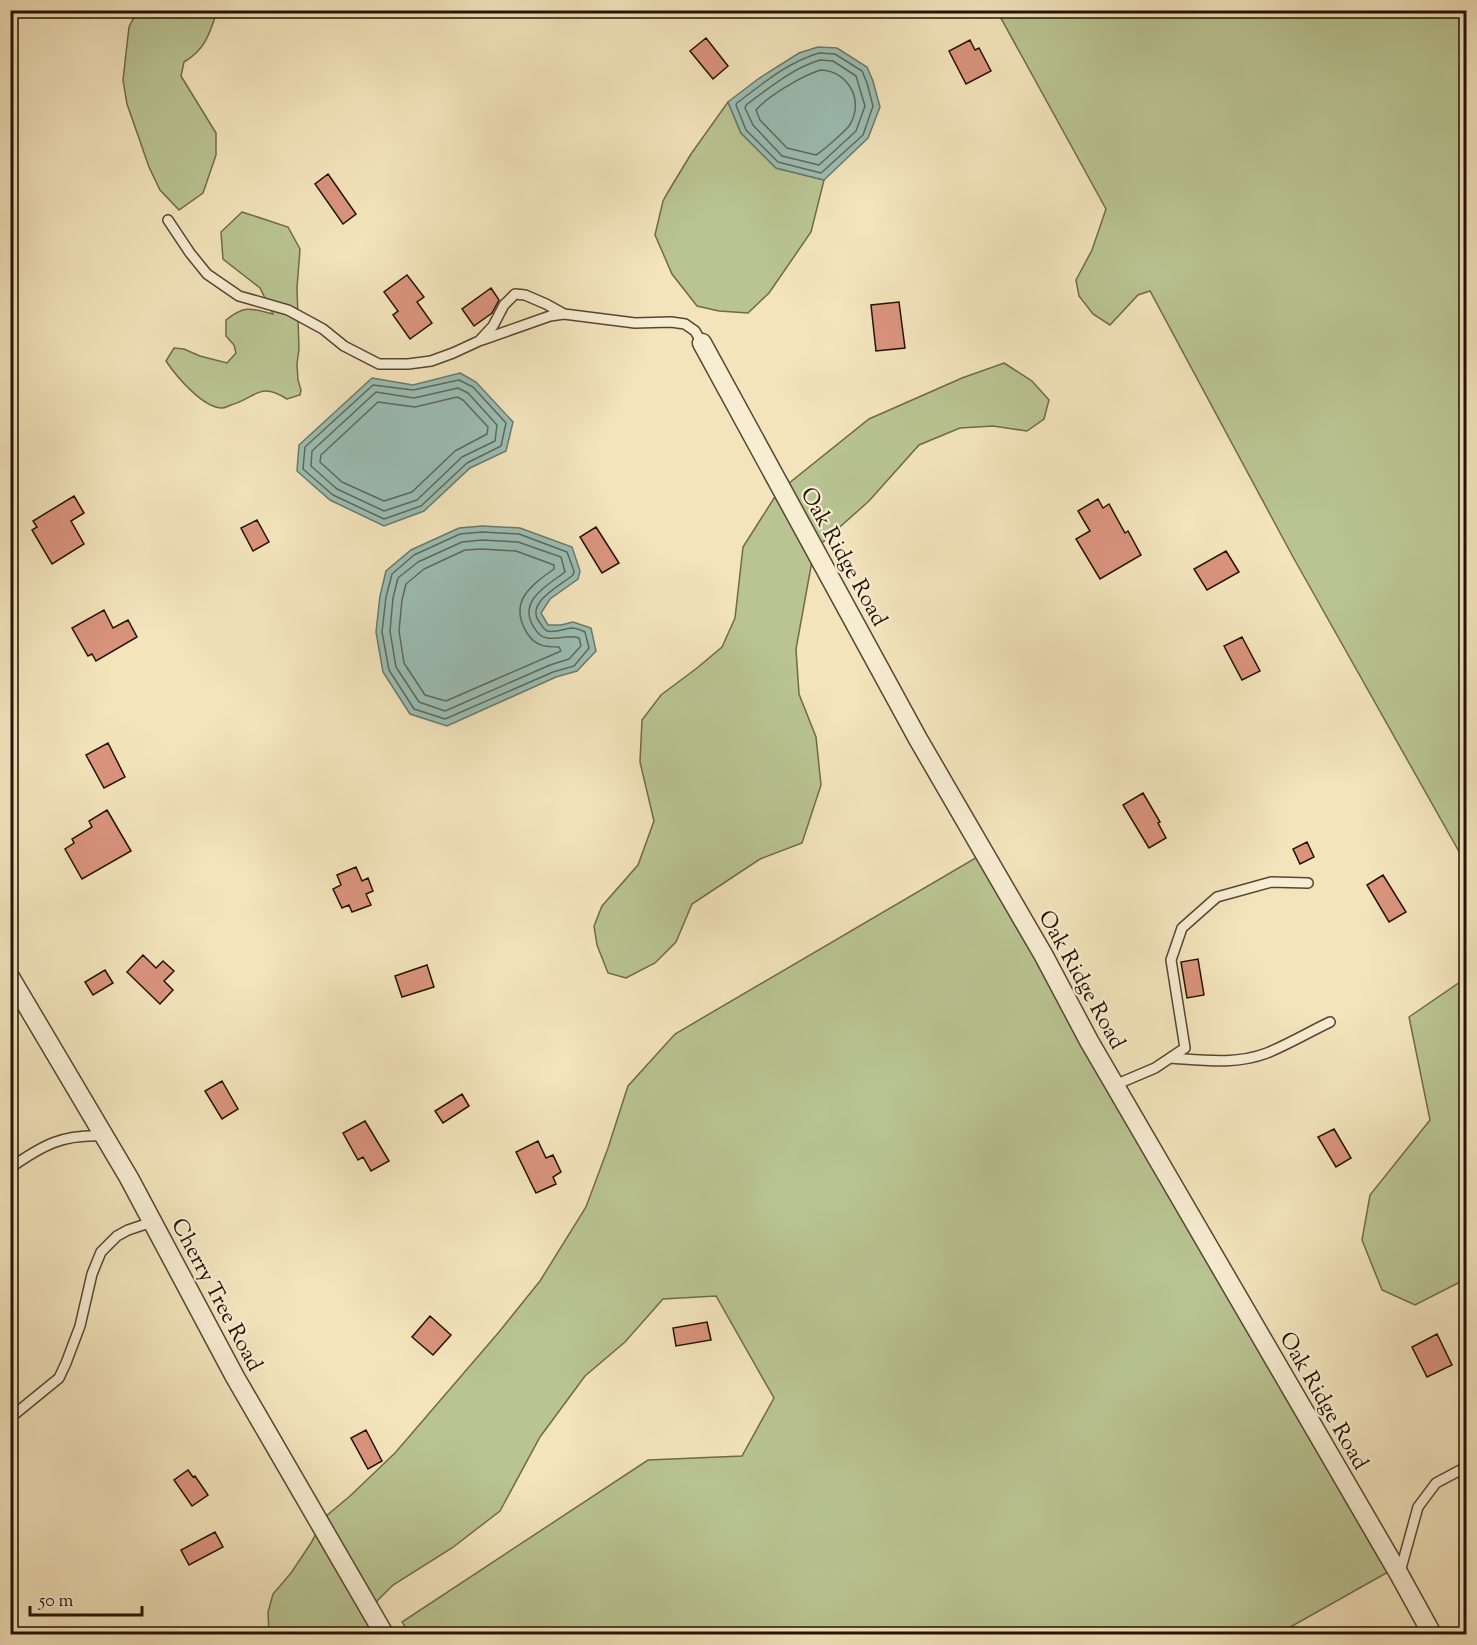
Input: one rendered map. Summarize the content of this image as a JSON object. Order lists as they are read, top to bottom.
{
  "streets": {
    "street": ["Oak Ridge Road", "Cherry Tree Road"]
  },
  "scale_bar": "50 m"
}
